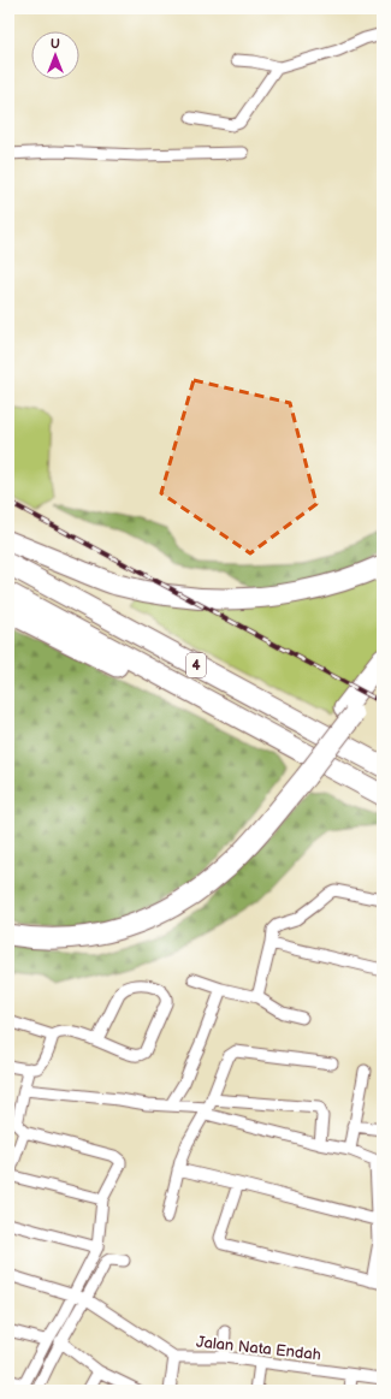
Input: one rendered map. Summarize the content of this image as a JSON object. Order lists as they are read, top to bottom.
{
  "streets": {
    "highway": ["4"],
    "street": ["Jalan Nata Endah"]
  },
  "north": "top"
}
